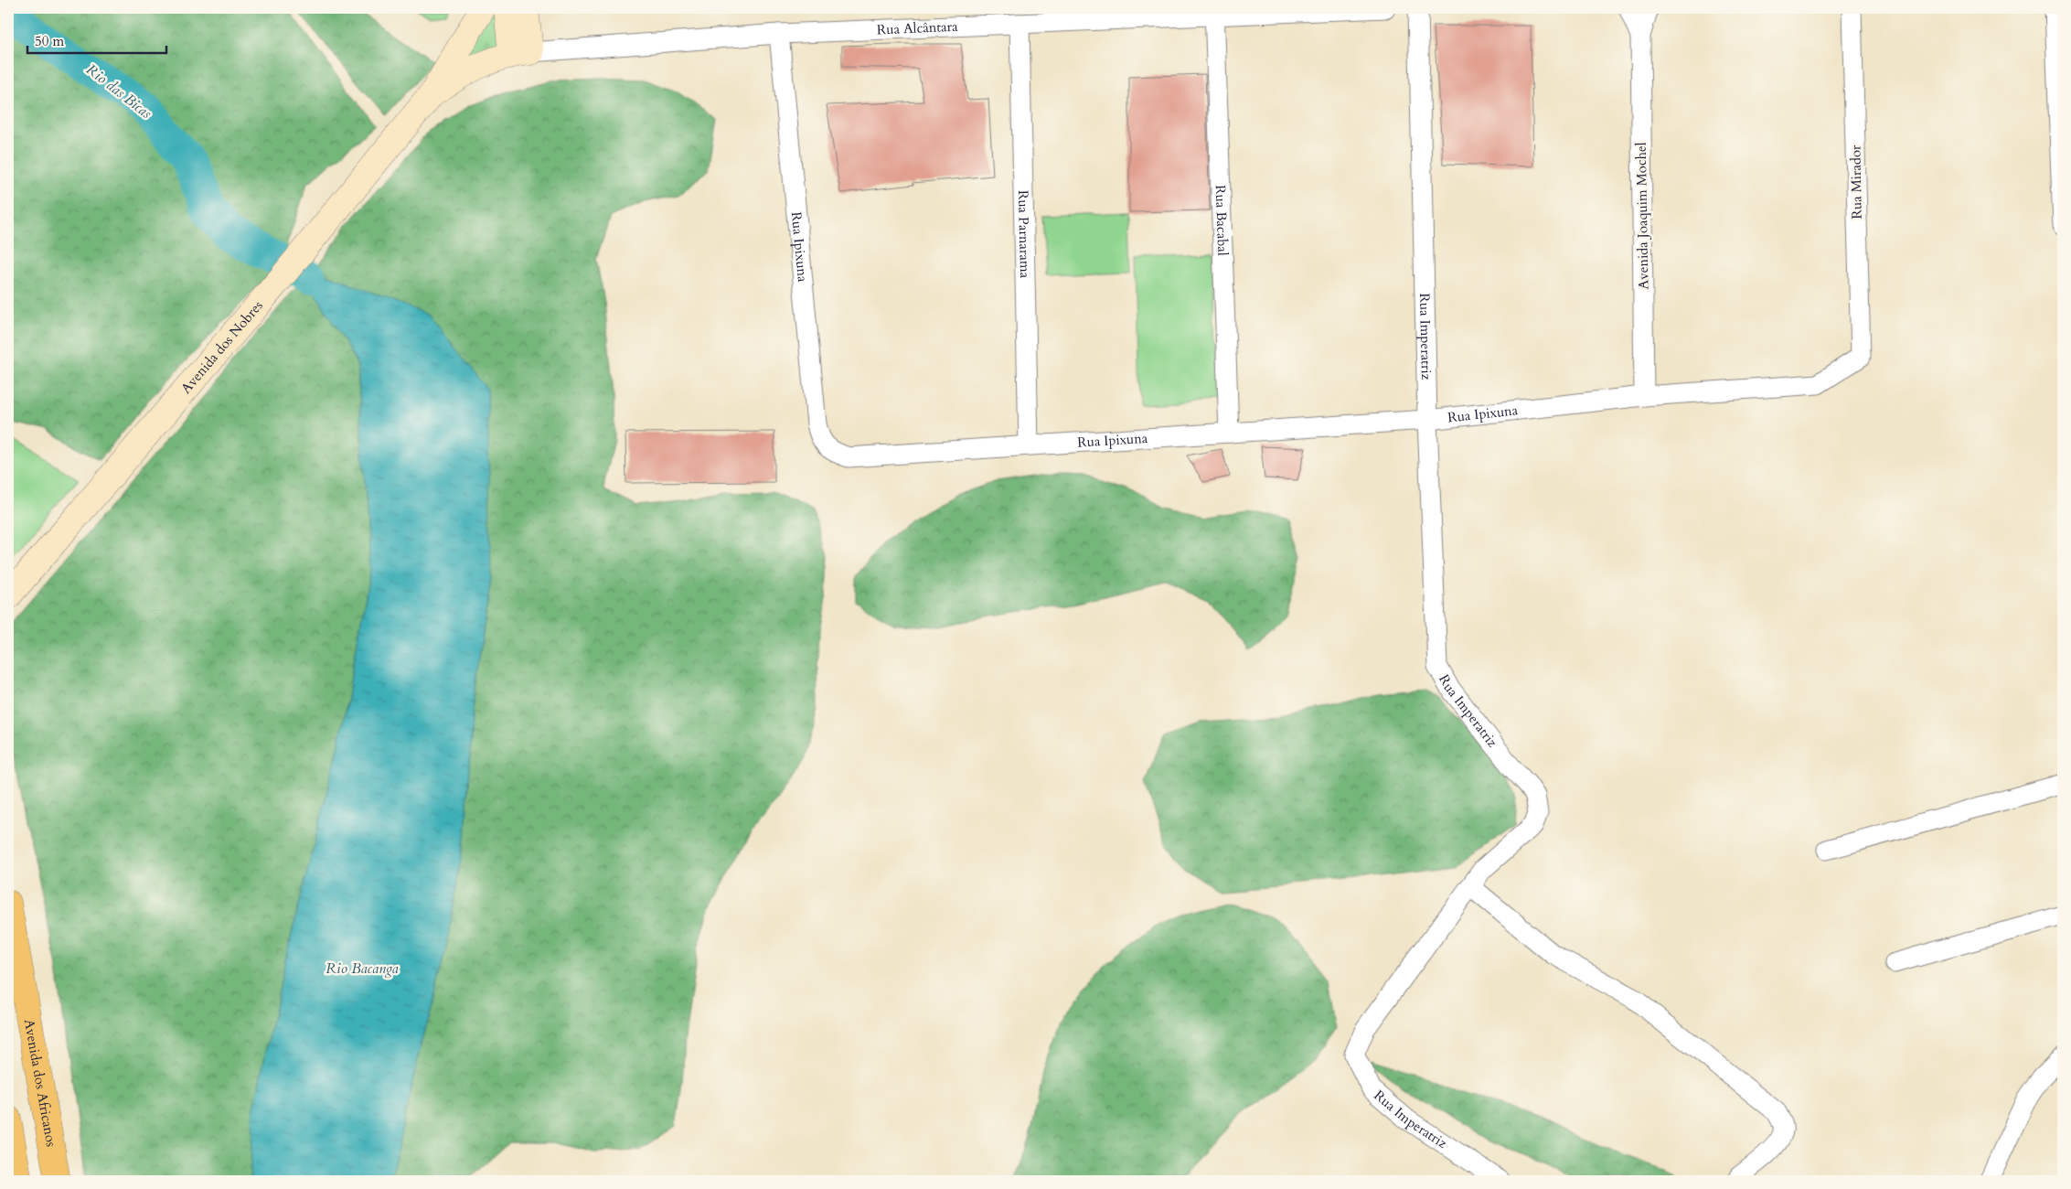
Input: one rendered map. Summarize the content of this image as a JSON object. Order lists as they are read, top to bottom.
{
  "streets": {
    "main road": ["Avenida dos Nobres", "Avenida dos Africanos"],
    "street": [
      "Rua Alcântara",
      "Rua Mirador",
      "Avenida Joaquim Mochel",
      "Rua Bacabal",
      "Rua Parnarama",
      "Rua Ipixuna",
      "Rua Imperatriz"
    ]
  },
  "crossings": [
    ["Rua Alcântara", "Rua Bacabal"],
    ["Rua Alcântara", "Rua Parnarama"],
    ["Rua Alcântara", "Rua Ipixuna"],
    ["Rua Alcântara", "Avenida dos Nobres"],
    ["Rua Mirador", "Rua Ipixuna"],
    ["Avenida Joaquim Mochel", "Rua Ipixuna"],
    ["Rua Bacabal", "Rua Ipixuna"],
    ["Rua Parnarama", "Rua Ipixuna"],
    ["Rua Ipixuna", "Rua Imperatriz"]
  ],
  "water": ["Rio das Bicas", "Rio Bacanga"],
  "scale_bar": "50 m"
}
